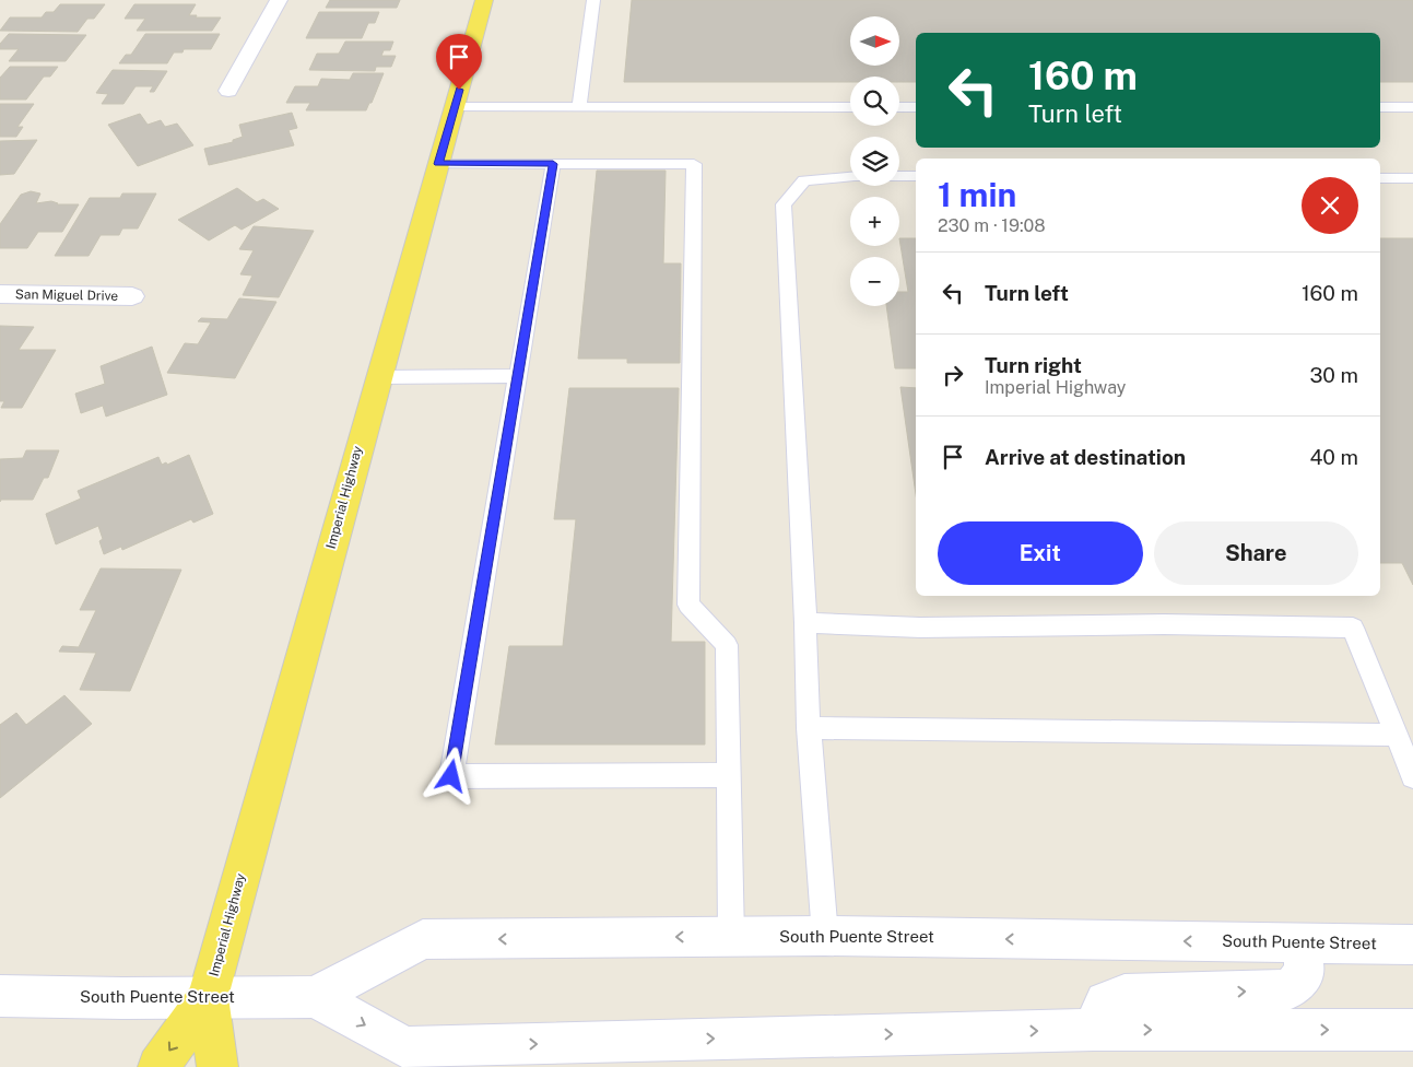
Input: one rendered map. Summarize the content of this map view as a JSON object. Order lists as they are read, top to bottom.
{
  "streets": {
    "main road": ["Imperial Highway"],
    "street": ["San Miguel Drive", "South Puente Street"]
  },
  "crossings": [
    ["Imperial Highway", "South Puente Street"]
  ],
  "north": "right",
  "page": {
    "map_buttons": ["+", "−"],
    "turn": ["160 m", "Turn left"],
    "heading": ["1 min", "230 m · 19:08"],
    "list": [
      {
        "name": "Turn left",
        "value": "160 m"
      },
      {
        "name": "Turn right",
        "note": "Imperial Highway",
        "value": "30 m"
      },
      {
        "name": "Arrive at destination",
        "value": "40 m"
      }
    ],
    "buttons": ["Exit", "Share"]
  }
}
